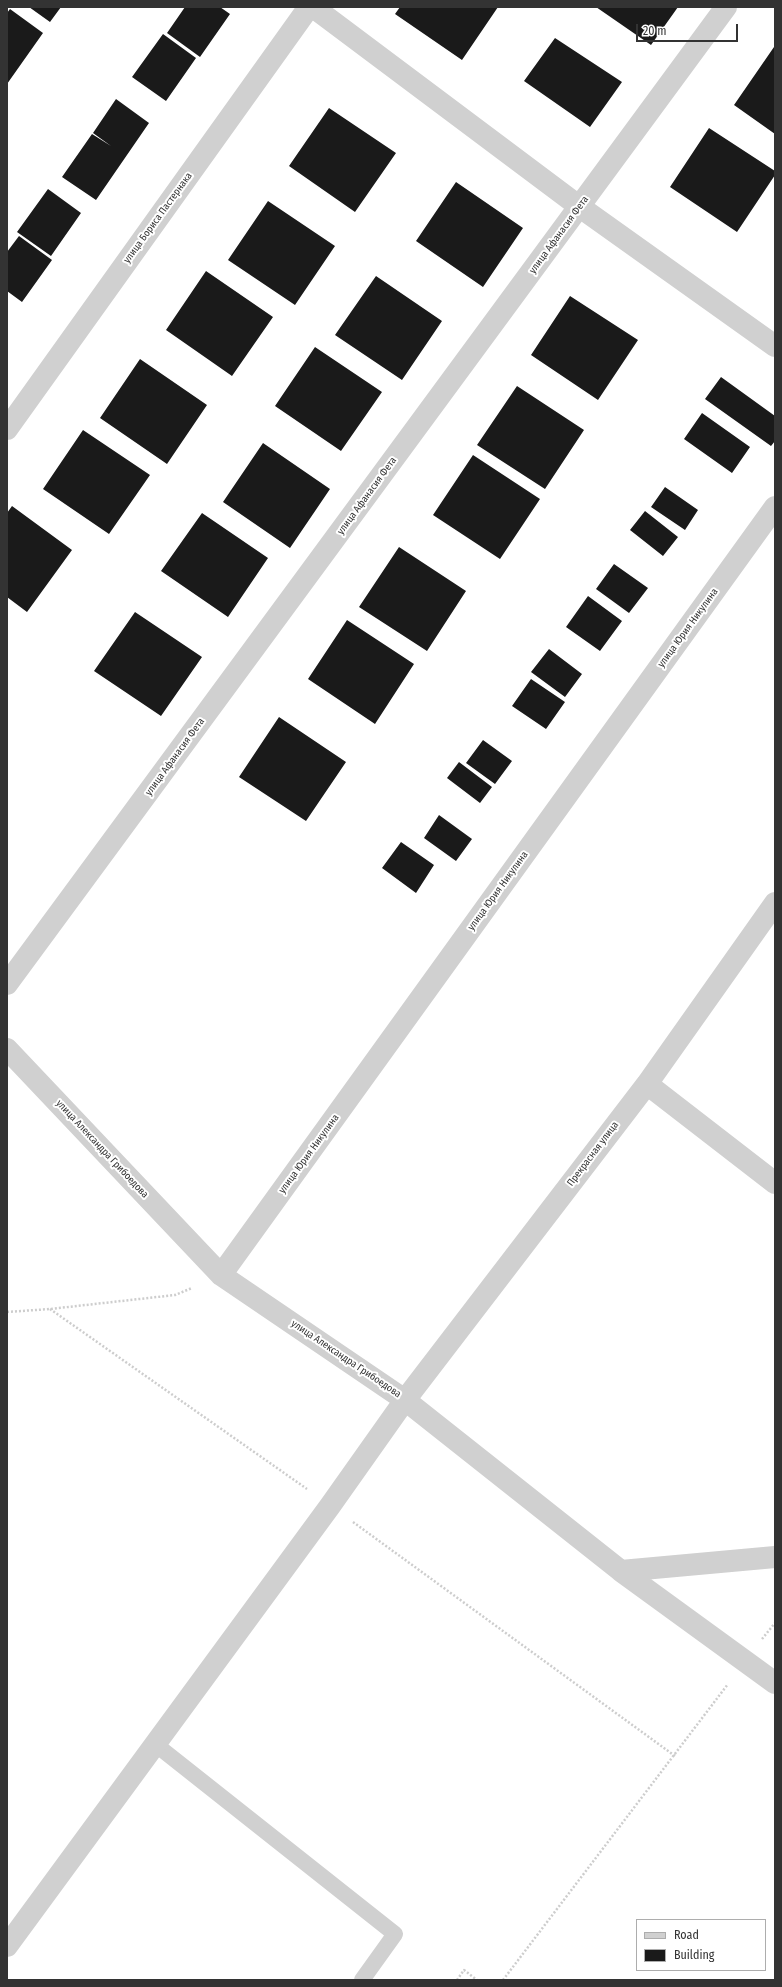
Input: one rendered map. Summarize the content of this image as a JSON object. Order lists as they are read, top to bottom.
{
  "streets": {
    "street": [
      "улица Бориса Пастернака",
      "улица Афанасия Фета",
      "улица Юрия Никулина",
      "улица Александра Грибоедова",
      "Прекрасная улица"
    ]
  },
  "crossings": [
    ["улица Юрия Никулина", "улица Александра Грибоедова"],
    ["улица Александра Грибоедова", "Прекрасная улица"]
  ],
  "legend": ["Road", "Building"],
  "scale_bar": "20 m"
}
